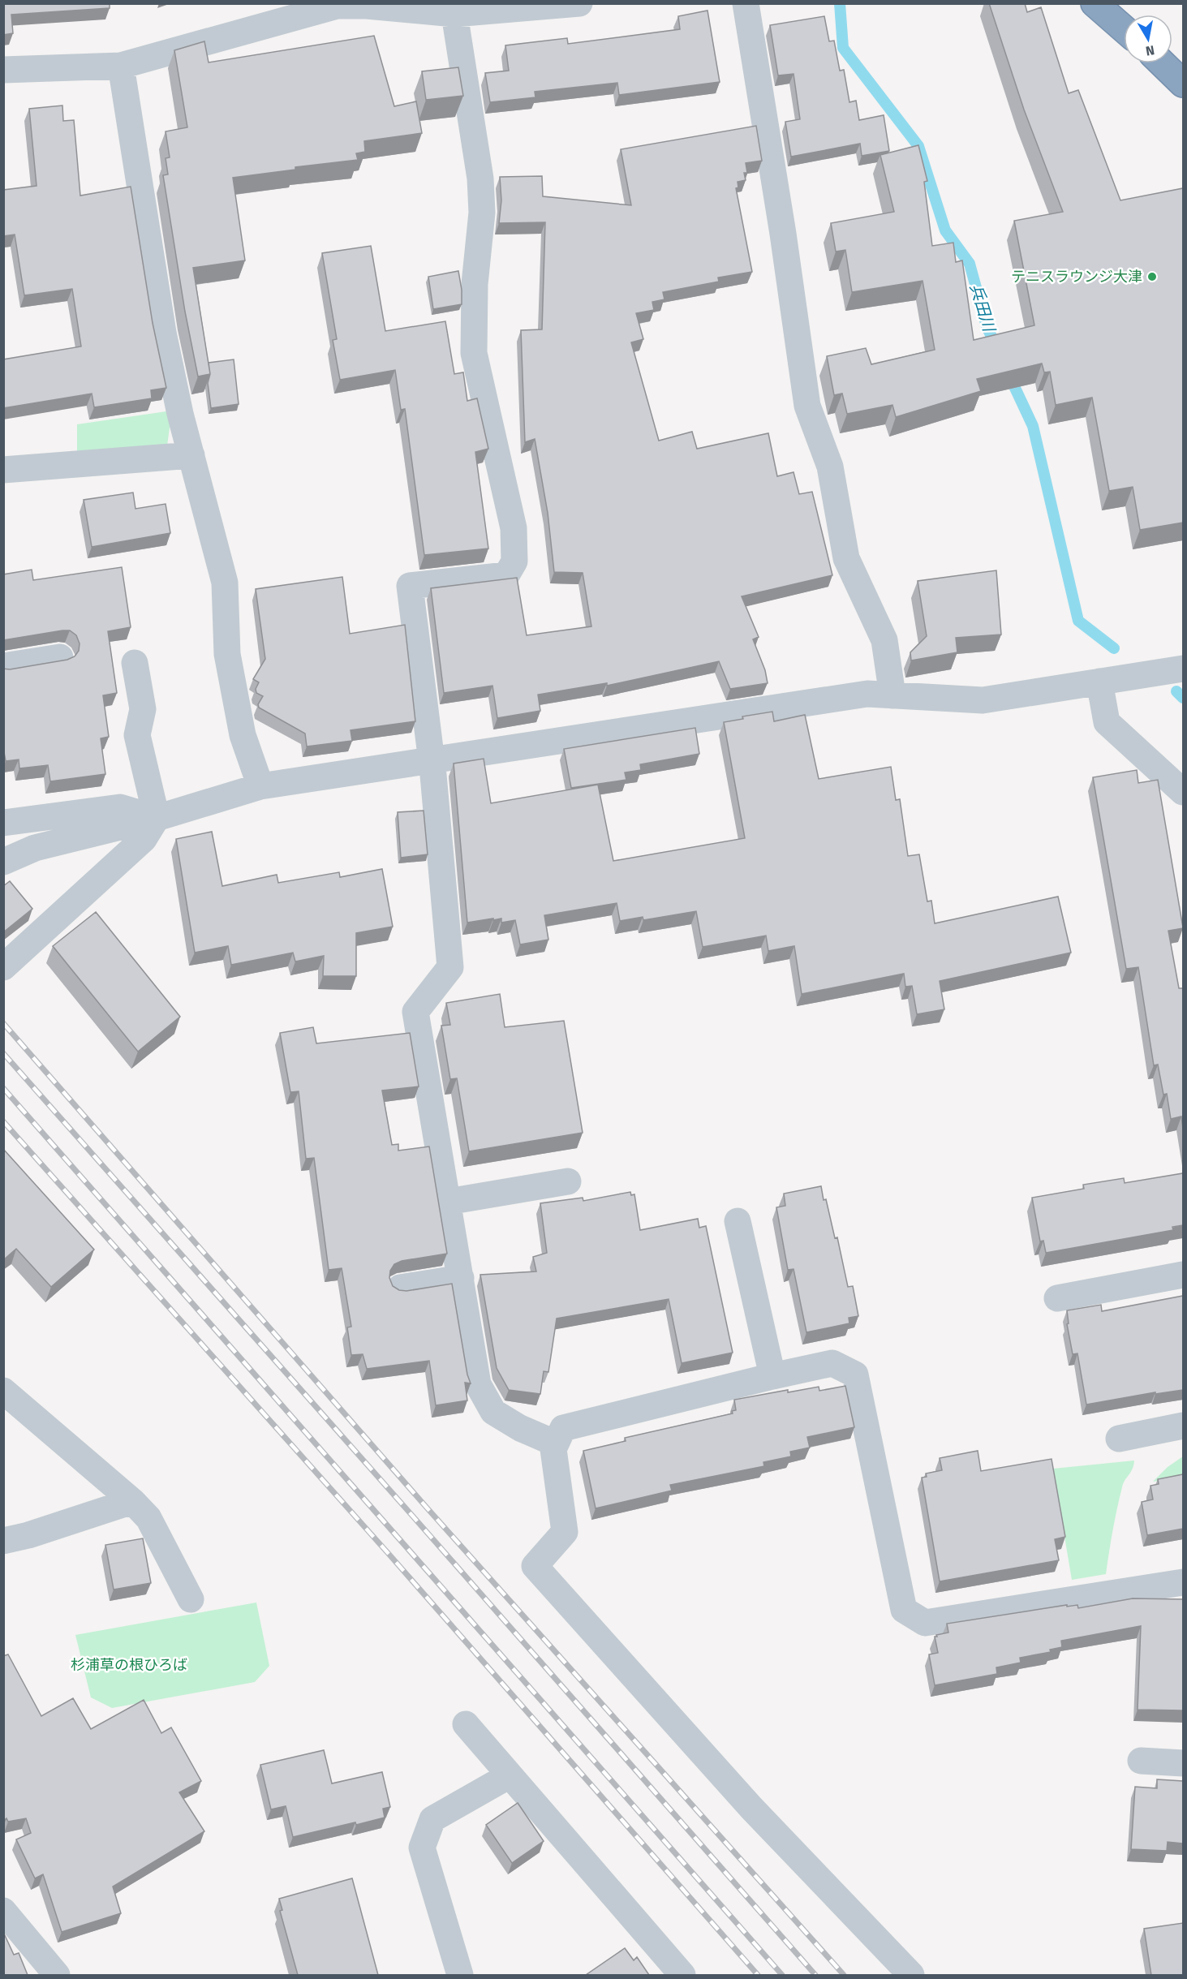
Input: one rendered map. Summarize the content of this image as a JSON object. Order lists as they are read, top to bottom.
{
  "water": ["兵田川"],
  "parks": ["杉浦草の根ひろば"],
  "places": ["テニスラウンジ大津"],
  "north": "bottom"
}
